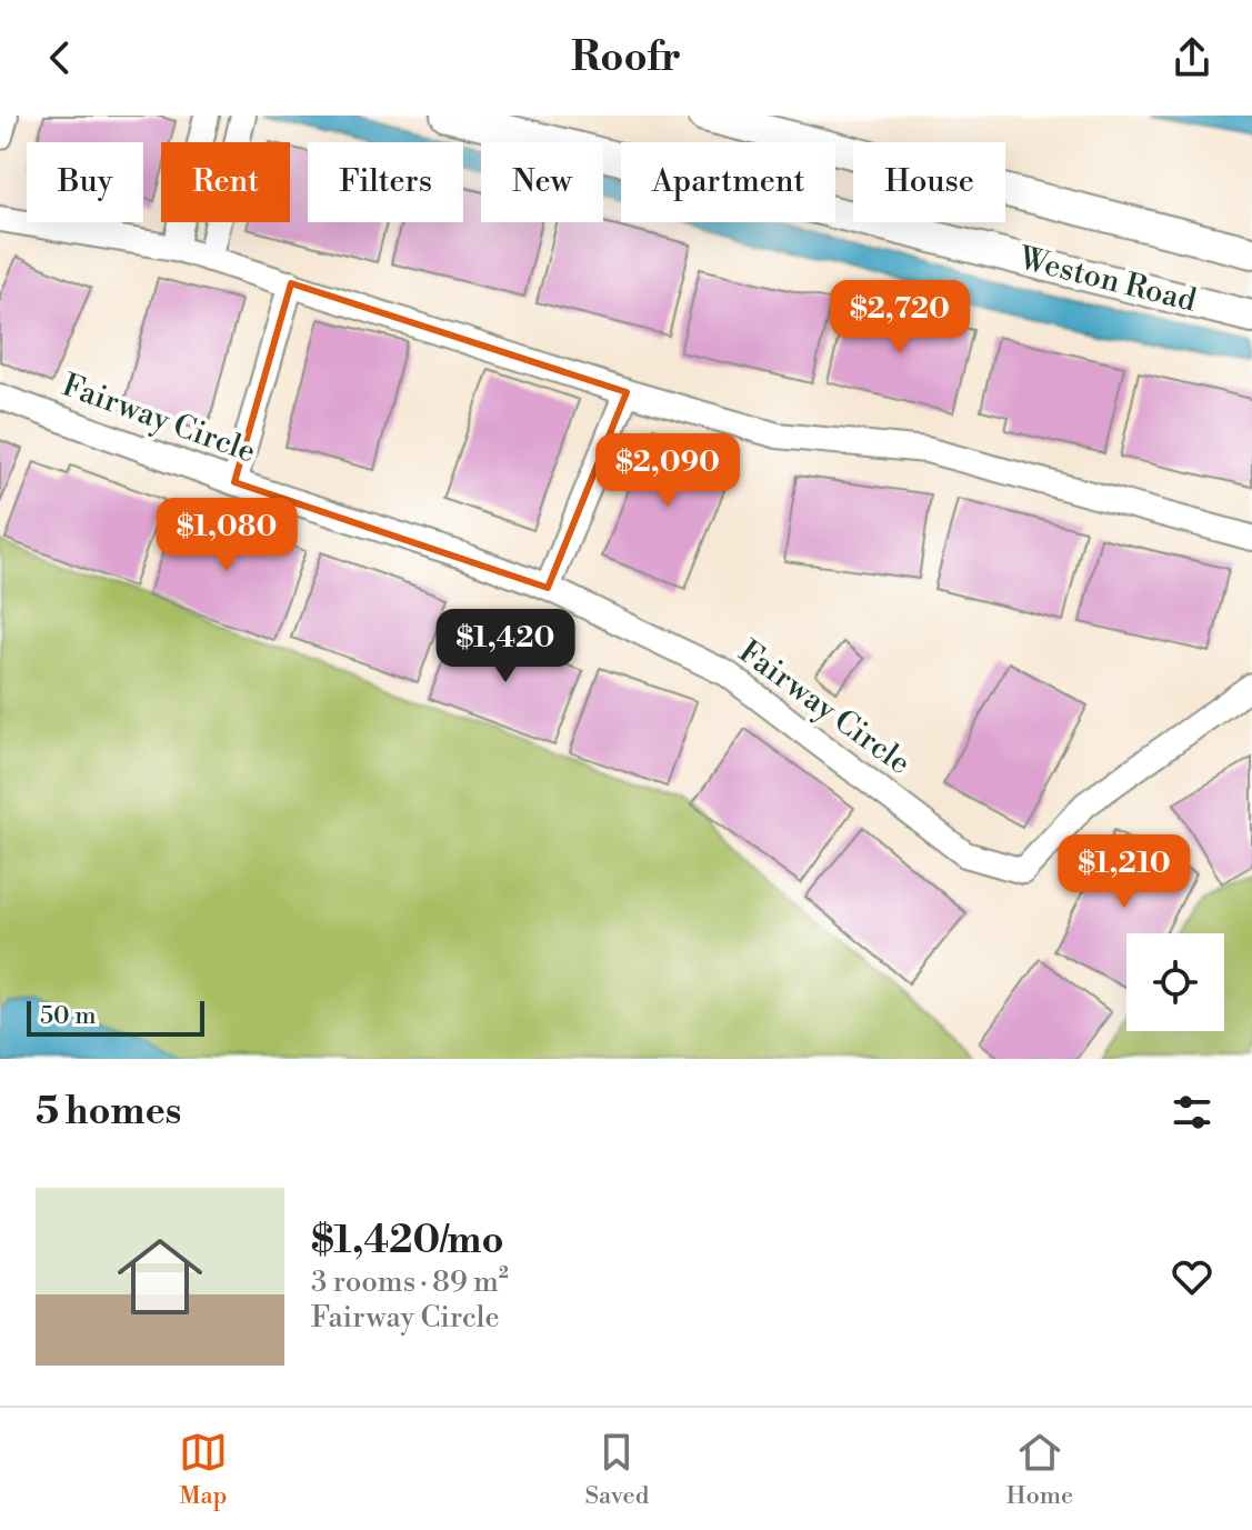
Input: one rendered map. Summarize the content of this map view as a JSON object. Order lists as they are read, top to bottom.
{
  "streets": {
    "main road": ["Weston Road"],
    "street": ["Fairway Circle"]
  },
  "scale_bar": "50 m",
  "page": {
    "header": "Roofr",
    "chip": [
      "Buy",
      "Rent",
      "Filters",
      "New",
      "Apartment",
      "House"
    ],
    "price": [
      "$2,720",
      "$2,090",
      "$1,080",
      "$1,420",
      "$1,210"
    ],
    "scale": "50 m",
    "heading": "5 homes",
    "list": [
      {
        "name": "$1,420/mo",
        "note": "3 rooms · 89 m² · Fairway Circle"
      }
    ],
    "tabs": ["Map", "Saved", "Home"]
  }
}
